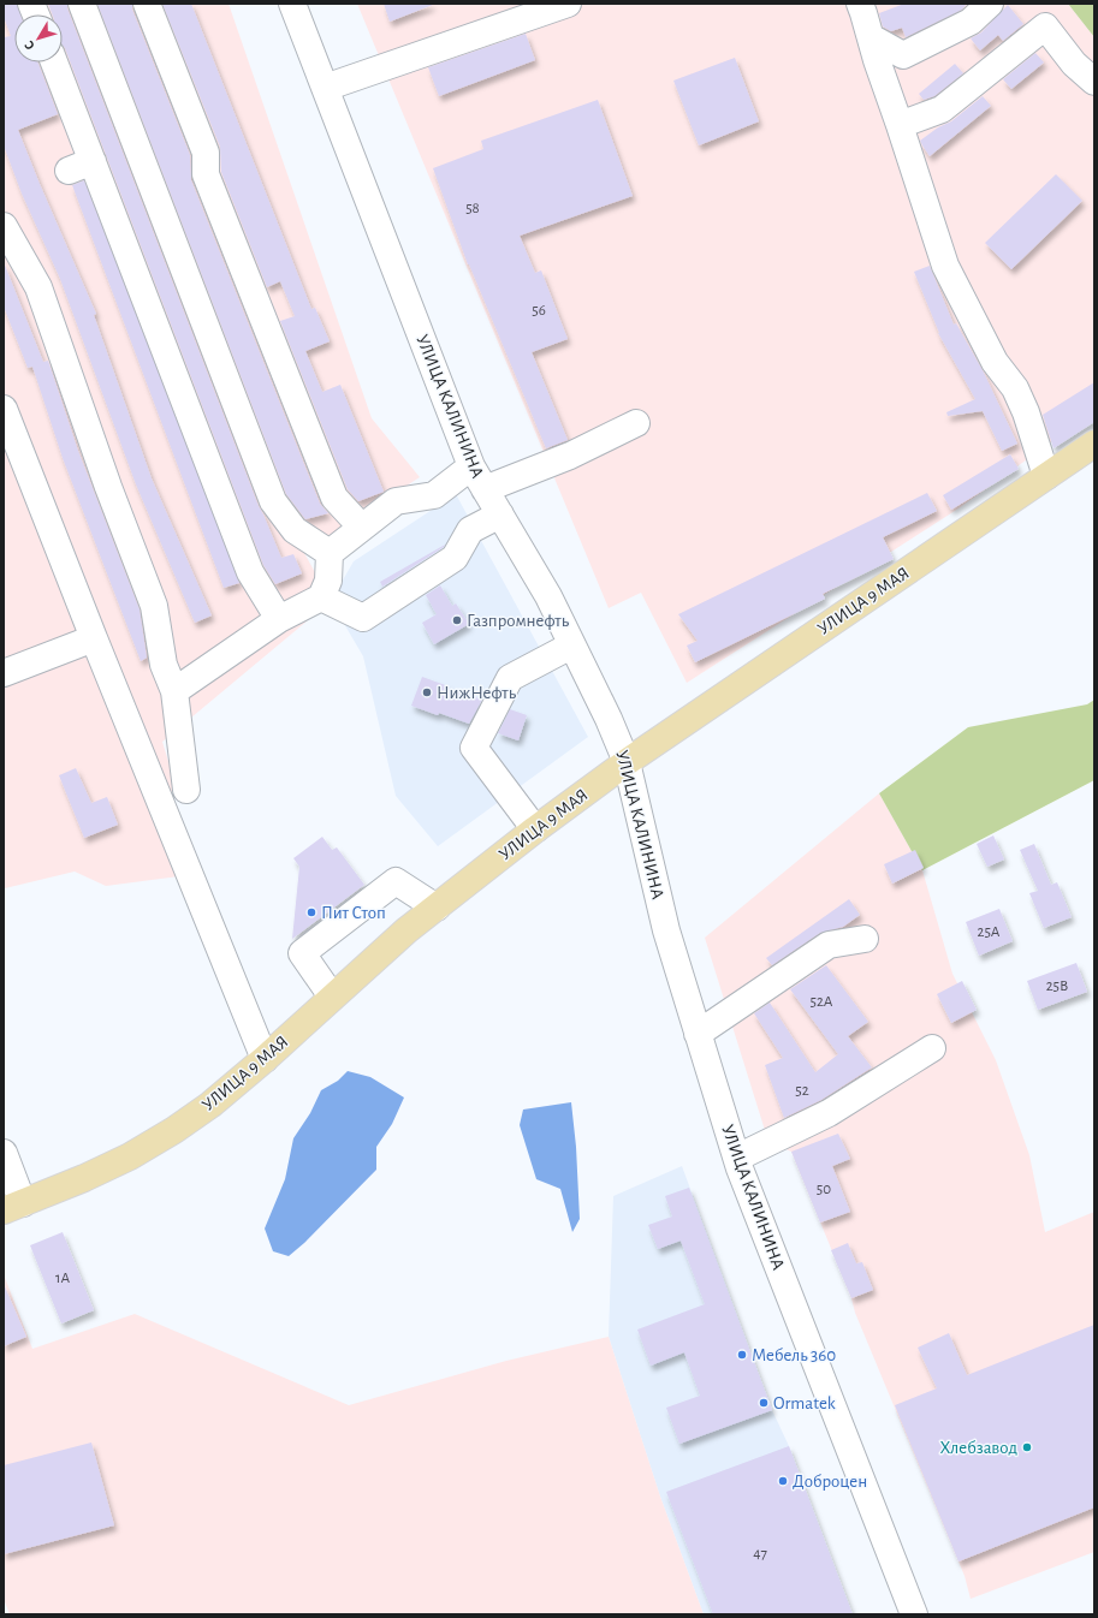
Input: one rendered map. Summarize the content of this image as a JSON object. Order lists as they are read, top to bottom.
{
  "streets": {
    "main road": ["УЛИЦА 9 МАЯ"],
    "street": ["УЛИЦА КАЛИНИНА"]
  },
  "crossings": [
    ["УЛИЦА КАЛИНИНА", "УЛИЦА 9 МАЯ"]
  ],
  "places": [
    "Газпромнефть",
    "НижНефть",
    "Пит Стоп",
    "Мебель 360",
    "Ormatek",
    "Хлебзавод",
    "Доброцен"
  ],
  "house_numbers": [
    "58",
    "56",
    "25А",
    "25В",
    "52А",
    "52",
    "50",
    "1А",
    "47"
  ],
  "north": "bottom left"
}
